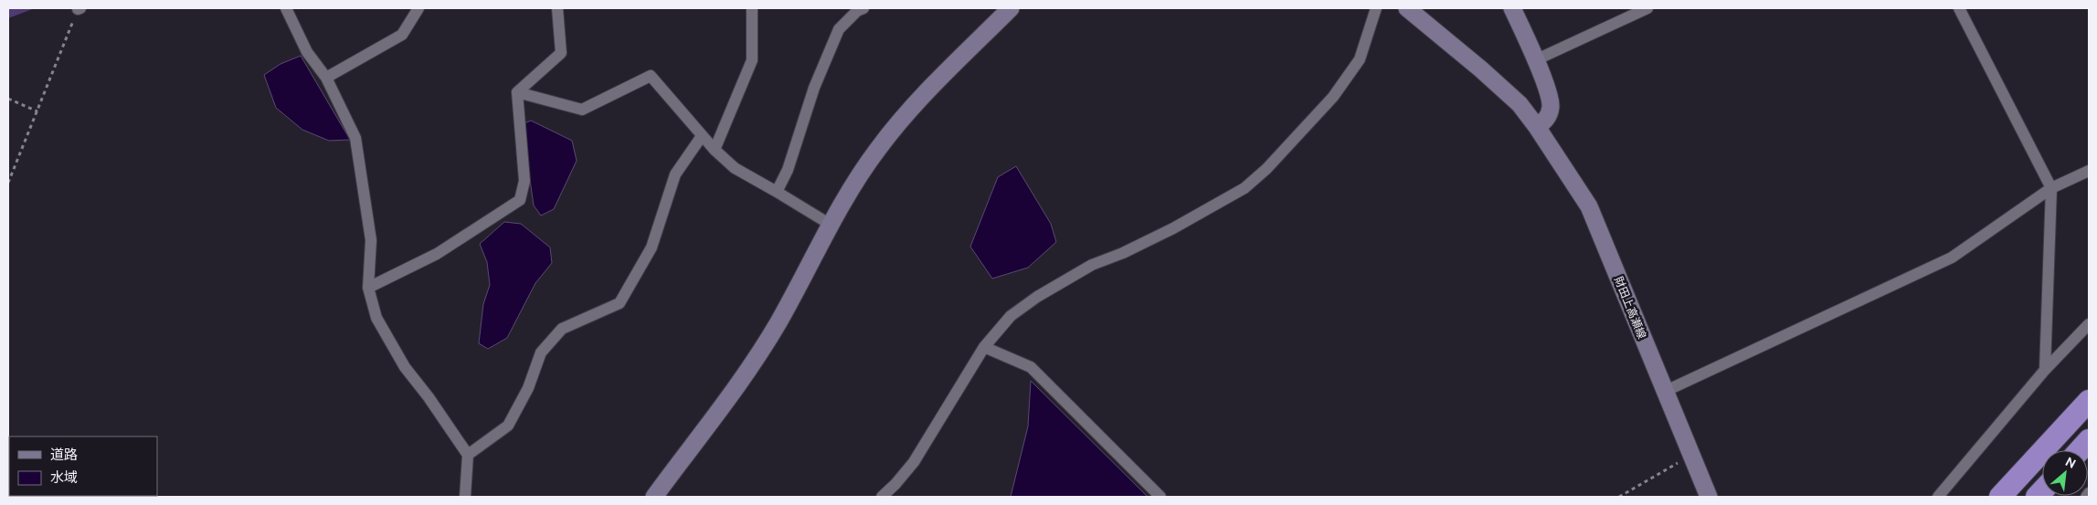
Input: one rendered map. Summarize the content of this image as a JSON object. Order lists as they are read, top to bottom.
{
  "streets": {
    "main road": ["財田上高瀬線"]
  },
  "legend": ["道路", "水域"],
  "north": "top right"
}
